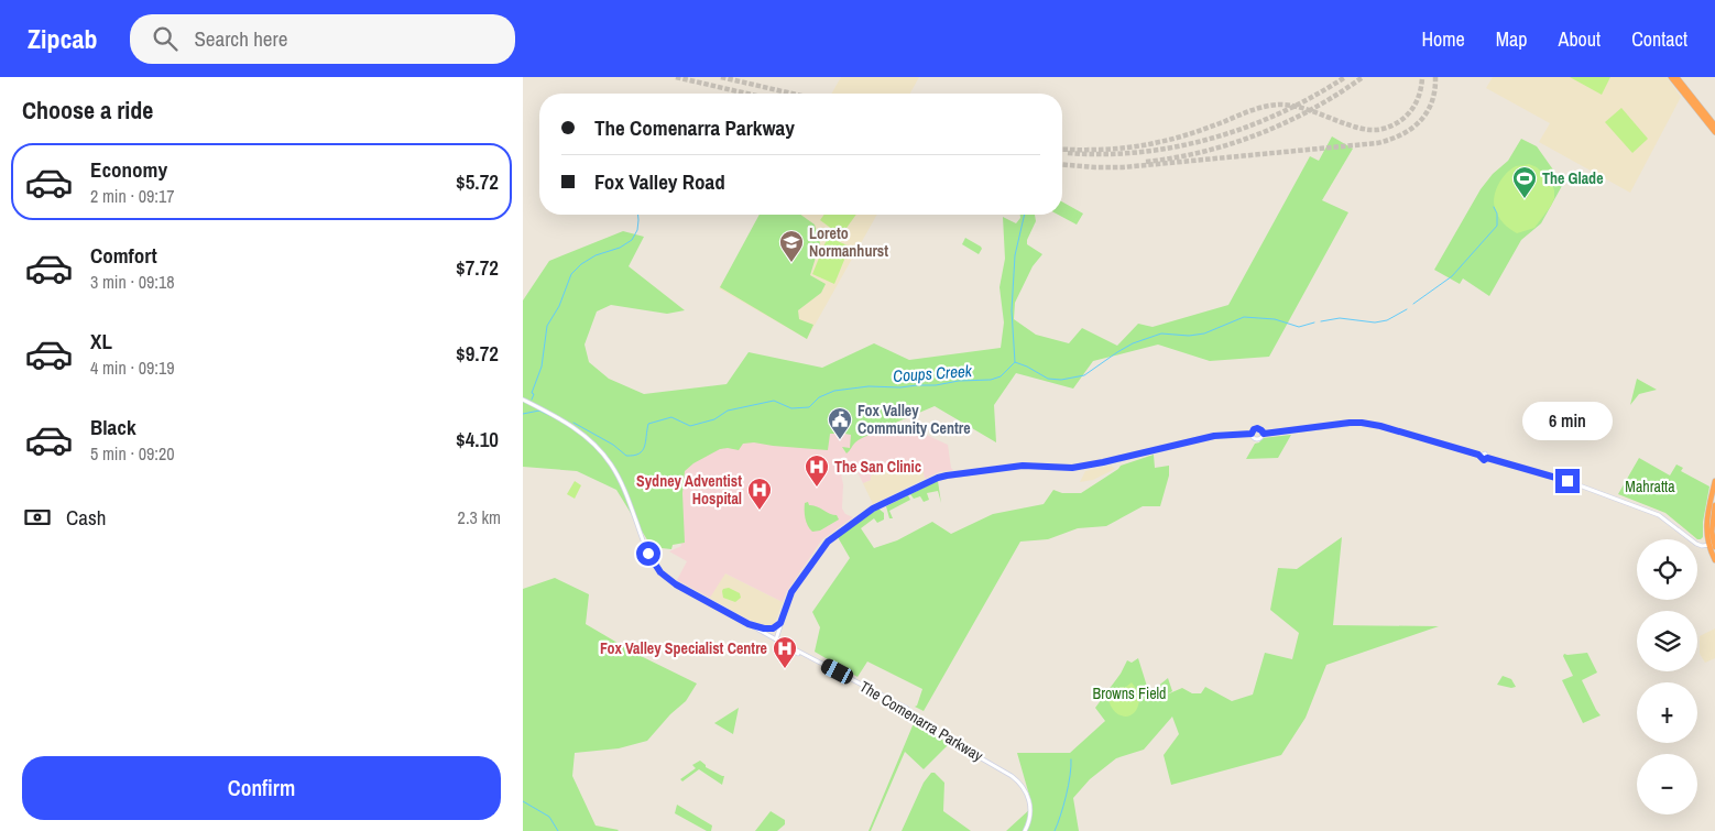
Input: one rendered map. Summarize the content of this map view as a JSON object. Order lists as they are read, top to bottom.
{
  "streets": {
    "main road": ["The Comenarra Parkway"]
  },
  "water": ["Coups Creek"],
  "parks": ["Mahratta", "Browns Field"],
  "places": {
    "sports": ["The Glade"],
    "school or university": ["Loreto Normanhurst"],
    "public building": ["Fox Valley Community Centre"],
    "hospital": ["The San Clinic", "Sydney Adventist Hospital", "Fox Valley Specialist Centre"]
  },
  "page": {
    "header": "Zipcab",
    "search": "Search here",
    "nav": [
      "Home",
      "Map",
      "About",
      "Contact"
    ],
    "heading": "Choose a ride",
    "banner": ["The Comenarra Parkway", "Fox Valley Road"],
    "list": [
      {
        "name": "Economy",
        "note": "2 min · 09:17",
        "value": "$5.72"
      },
      {
        "name": "Comfort",
        "note": "3 min · 09:18",
        "value": "$7.72"
      },
      {
        "name": "XL",
        "note": "4 min · 09:19",
        "value": "$9.72"
      },
      {
        "name": "Black",
        "note": "5 min · 09:20",
        "value": "$4.10"
      }
    ],
    "bubble": "6 min",
    "pay": ["Cash", "2.3 km"],
    "map_buttons": ["+", "−"],
    "buttons": "Confirm"
  }
}
